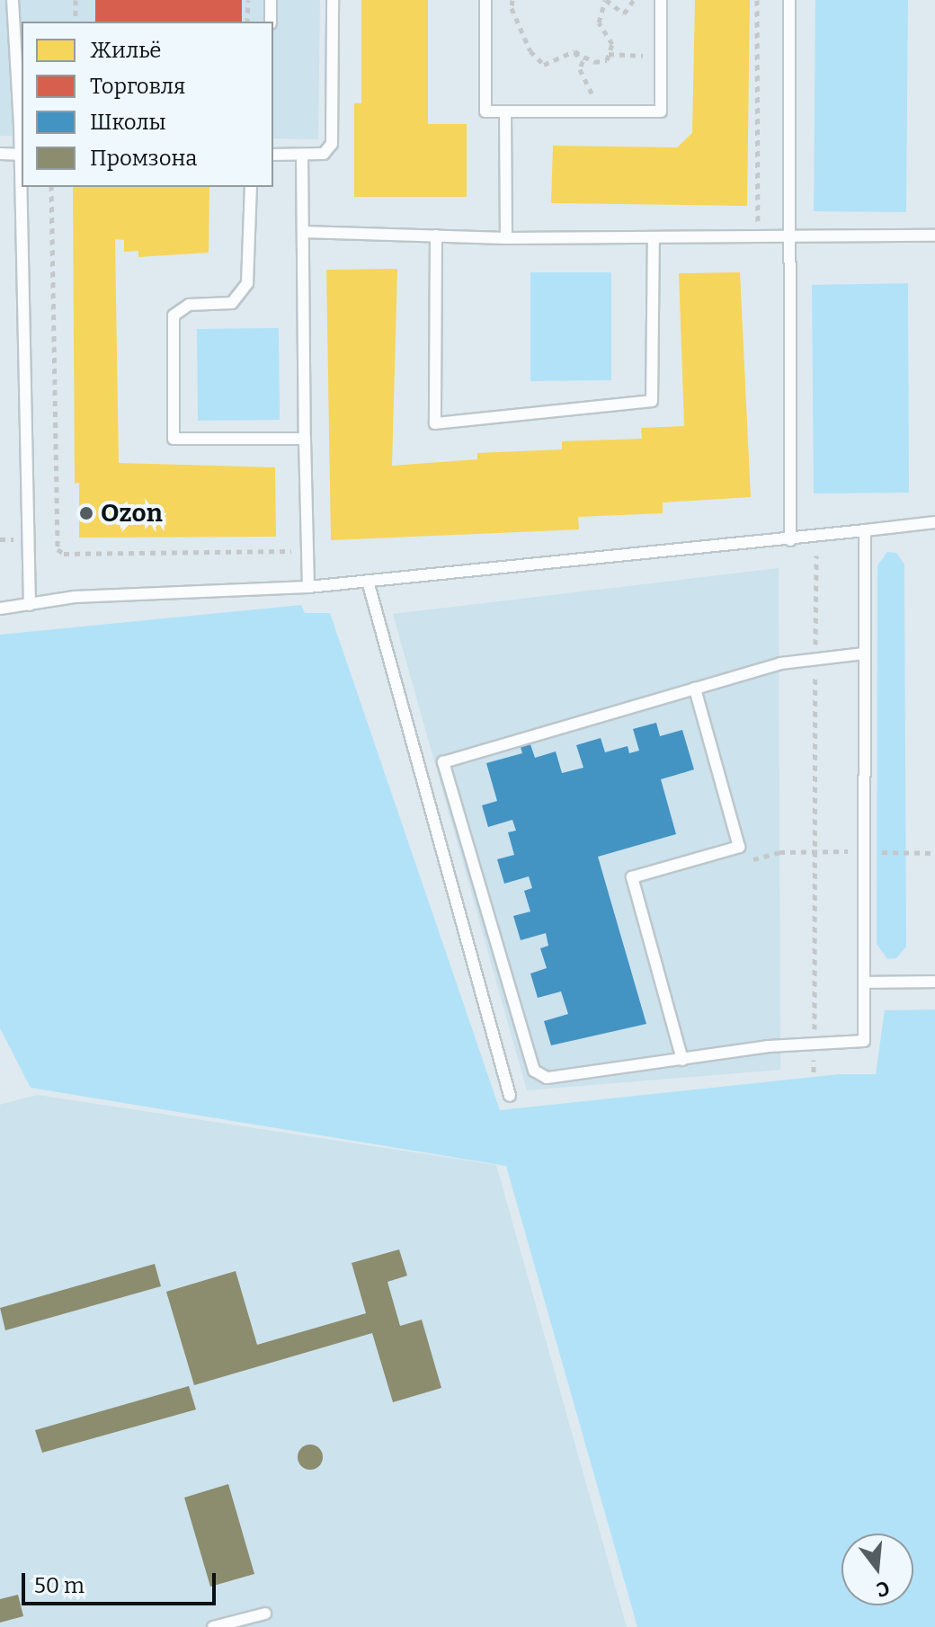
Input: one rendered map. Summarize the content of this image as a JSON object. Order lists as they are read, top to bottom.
{
  "places": ["Ozon"],
  "legend": [
    "Жильё",
    "Торговля",
    "Школы",
    "Промзона"
  ],
  "scale_bar": "50 m",
  "north": "bottom"
}
